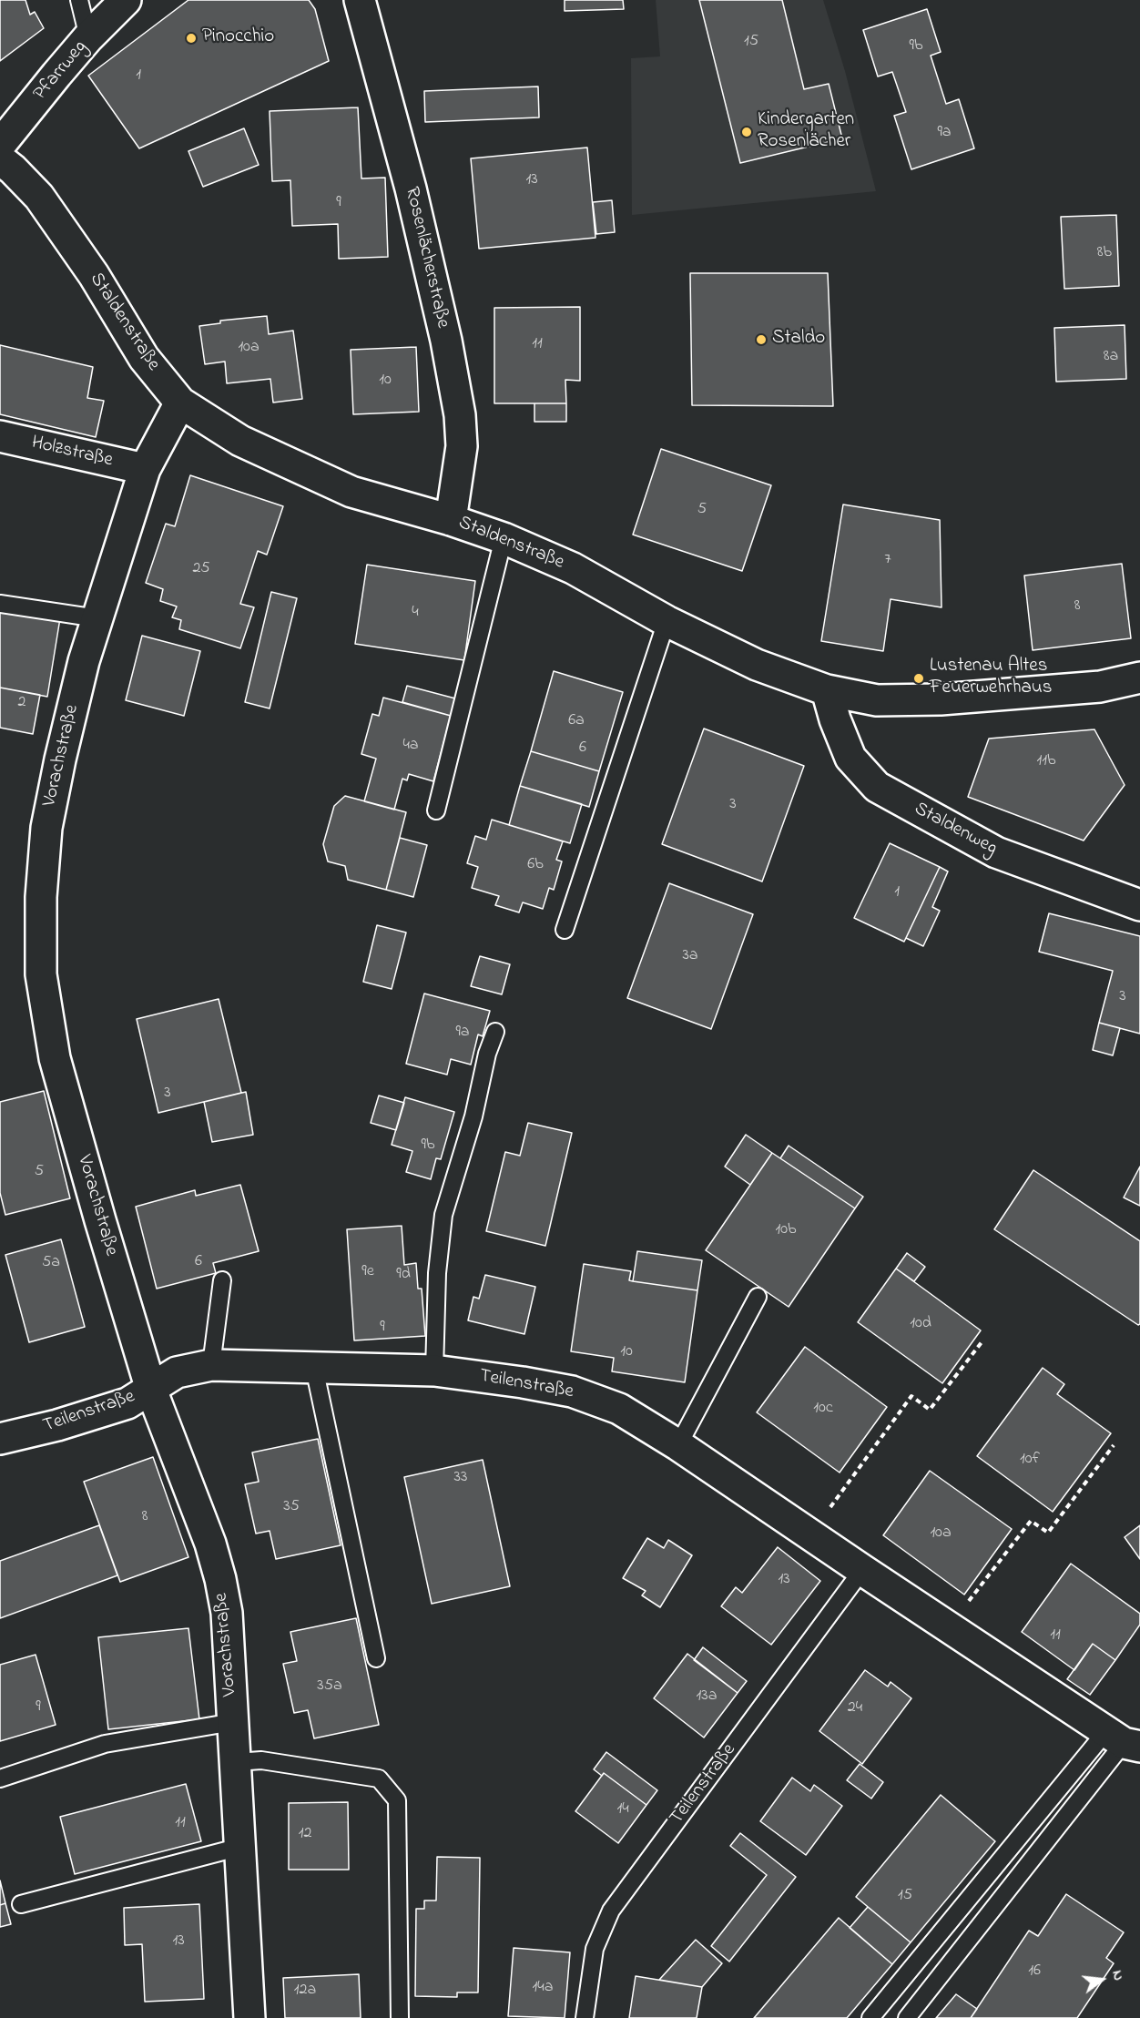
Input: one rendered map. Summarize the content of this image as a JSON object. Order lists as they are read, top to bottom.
{
  "streets": {
    "street": [
      "Pfarrweg",
      "Rosenlächerstraße",
      "Staldenstraße",
      "Holzstraße",
      "Vorachstraße",
      "Staldenweg",
      "Teilenstraße"
    ]
  },
  "crossings": [
    ["Rosenlächerstraße", "Staldenstraße"],
    ["Staldenstraße", "Vorachstraße"],
    ["Staldenstraße", "Staldenweg"],
    ["Holzstraße", "Vorachstraße"],
    ["Vorachstraße", "Teilenstraße"]
  ],
  "places": [
    "Pinocchio",
    "Kindergarten Rosenlächer",
    "Staldo",
    "Lustenau Altes Feuerwehrhaus"
  ],
  "house_numbers": [
    "15",
    "9b",
    "1",
    "9a",
    "13",
    "9",
    "8b",
    "11",
    "10a",
    "8a",
    "10",
    "5",
    "7",
    "25",
    "8",
    "4",
    "2",
    "6a",
    "4a",
    "6",
    "11b",
    "3",
    "6b",
    "1",
    "3a",
    "3",
    "9a",
    "3",
    "9b",
    "5",
    "10b",
    "6",
    "5a",
    "9e",
    "9d",
    "10d",
    "9",
    "10",
    "10c",
    "10f",
    "33",
    "35",
    "8",
    "10a",
    "13",
    "11",
    "35a",
    "13a",
    "9",
    "24",
    "14",
    "11",
    "12",
    "15",
    "13",
    "16",
    "14a",
    "12a"
  ],
  "north": "right"
}
